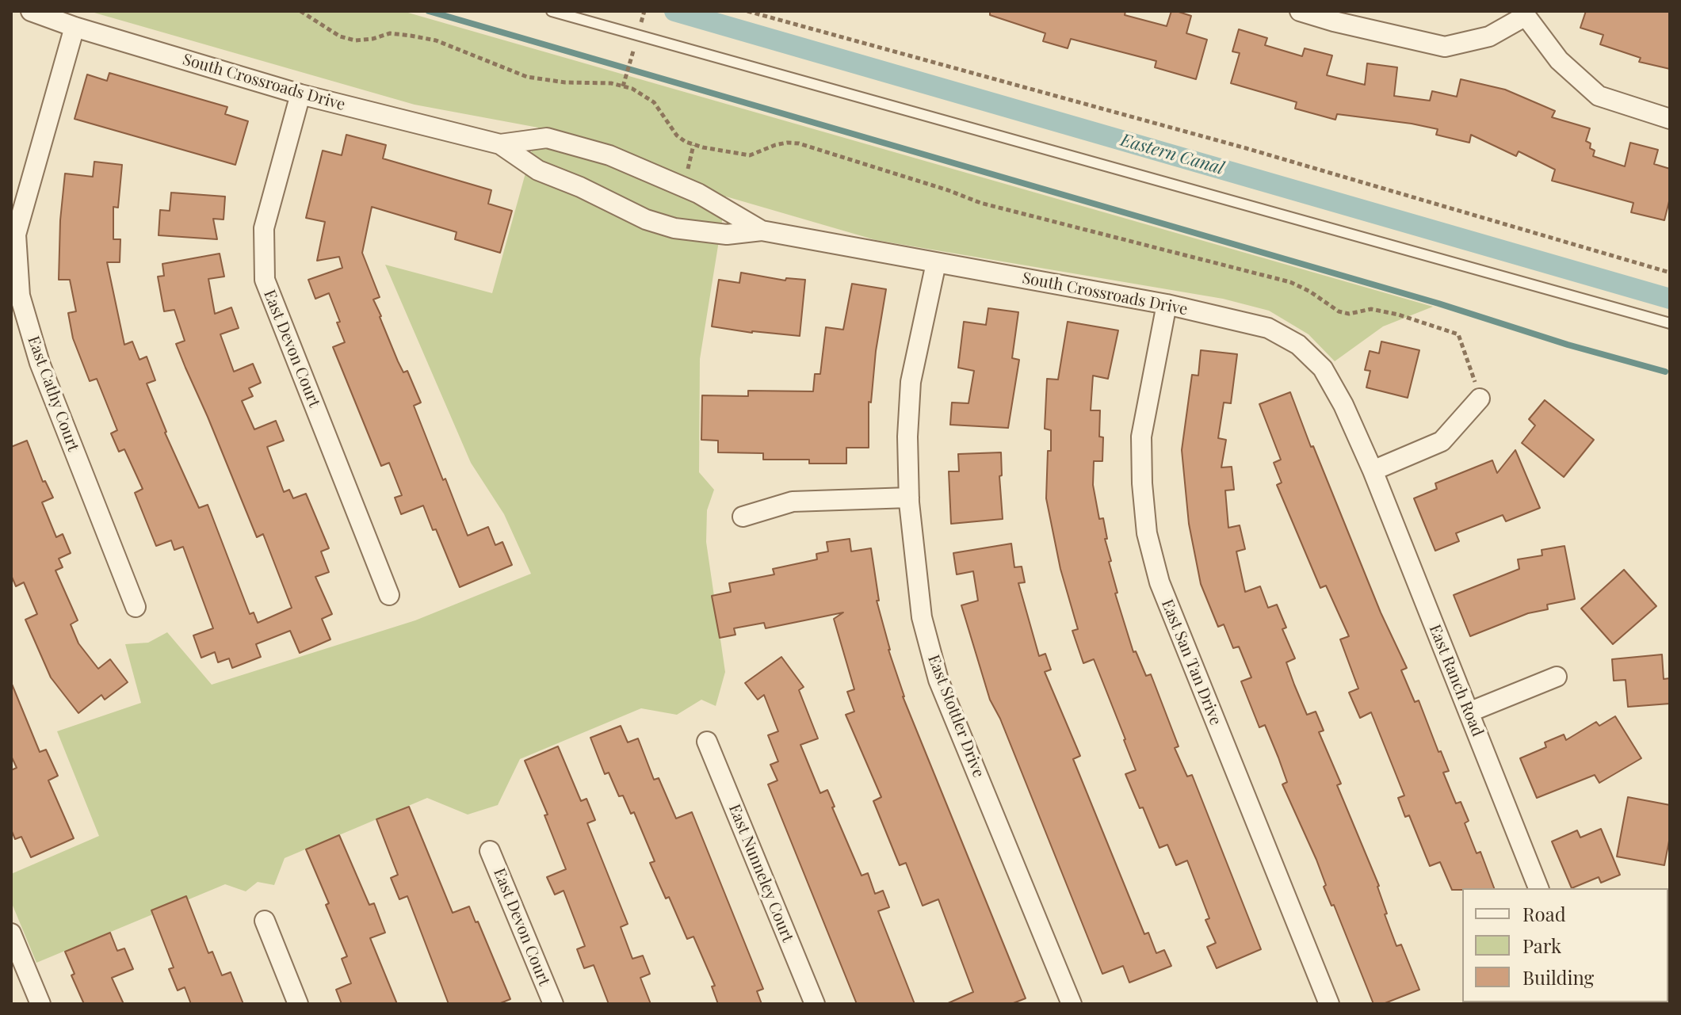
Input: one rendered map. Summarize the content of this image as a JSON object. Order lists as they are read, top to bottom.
{
  "streets": {
    "street": [
      "South Crossroads Drive",
      "East Devon Court",
      "East Cathy Court",
      "East San Tan Drive",
      "East Ranch Road",
      "East Stottler Drive",
      "East Nunneley Court"
    ]
  },
  "crossings": [
    ["South Crossroads Drive", "East Devon Court"],
    ["South Crossroads Drive", "East Cathy Court"],
    ["South Crossroads Drive", "East San Tan Drive"],
    ["South Crossroads Drive", "East Ranch Road"],
    ["South Crossroads Drive", "East Stottler Drive"]
  ],
  "water": ["Eastern Canal"],
  "legend": ["Road", "Park", "Building"]
}
